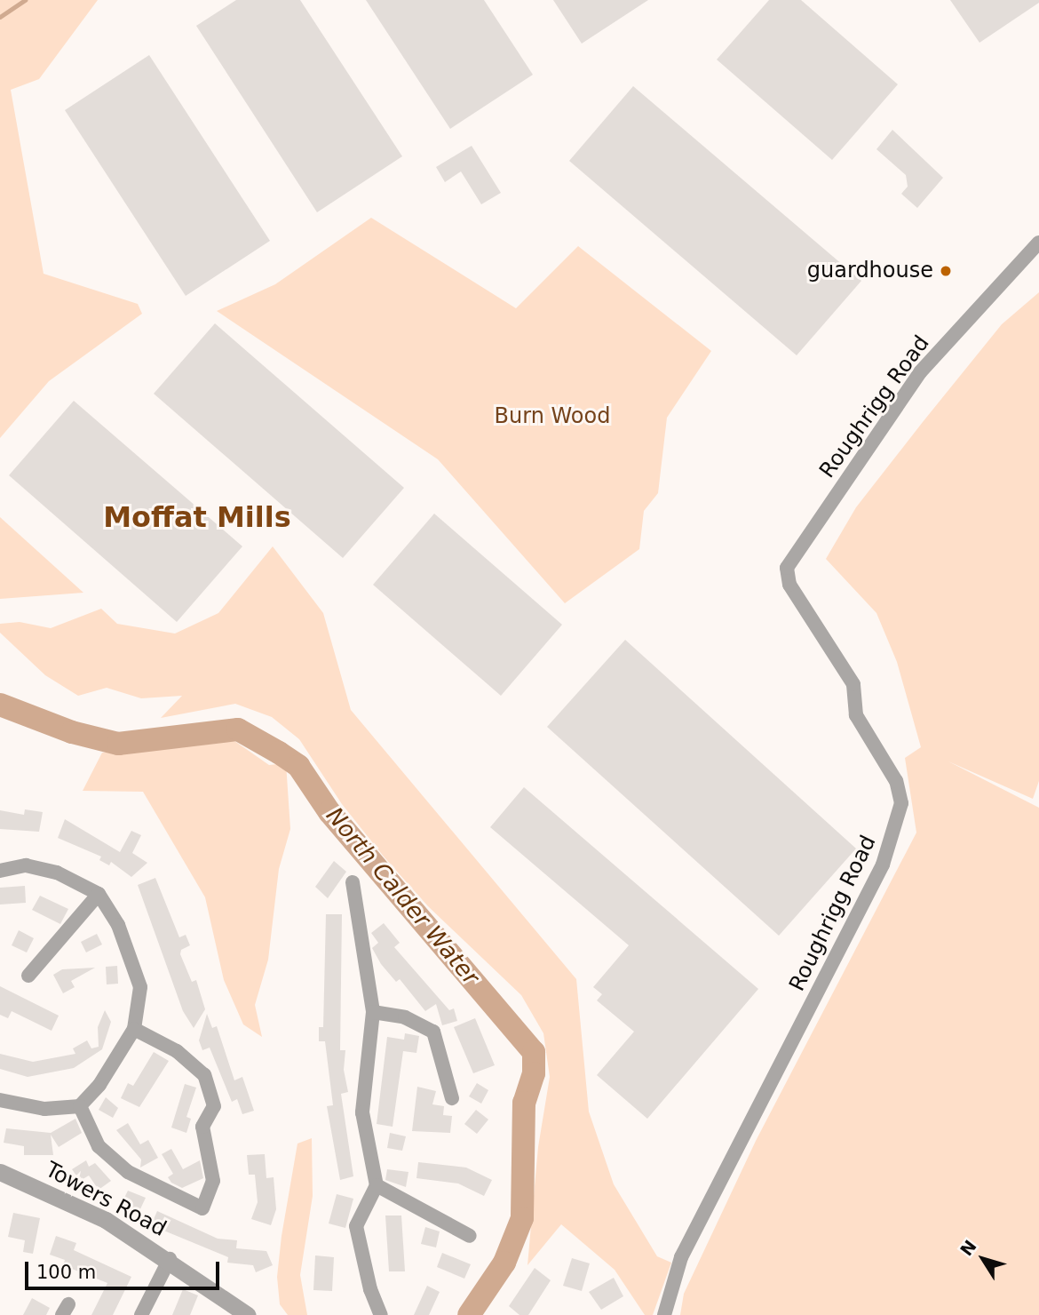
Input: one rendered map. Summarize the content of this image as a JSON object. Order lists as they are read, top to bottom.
{
  "streets": {
    "street": ["Roughrigg Road", "Towers Road"]
  },
  "districts": ["Moffat Mills"],
  "water": ["North Calder Water"],
  "parks": ["Burn Wood"],
  "places": ["guardhouse"],
  "scale_bar": "100 m",
  "north": "top left"
}
